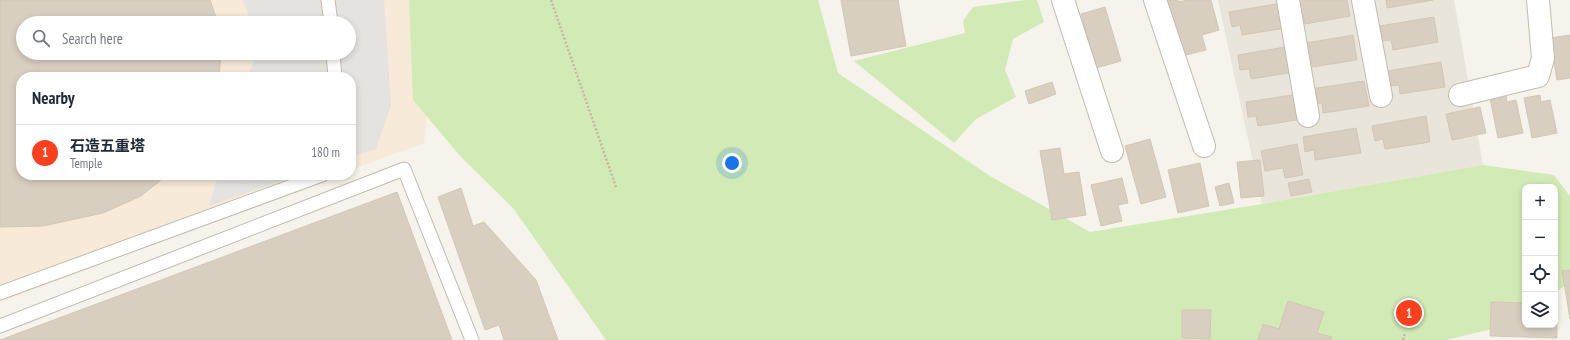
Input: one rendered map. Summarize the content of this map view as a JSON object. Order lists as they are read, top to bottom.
{
  "page": {
    "search": "Search here",
    "heading": "Nearby",
    "list": [
      {
        "mark": "1",
        "name": "石造五重塔",
        "note": "Temple",
        "value": "180 m"
      }
    ],
    "map_buttons": ["+", "−"],
    "pins": "1"
  }
}
